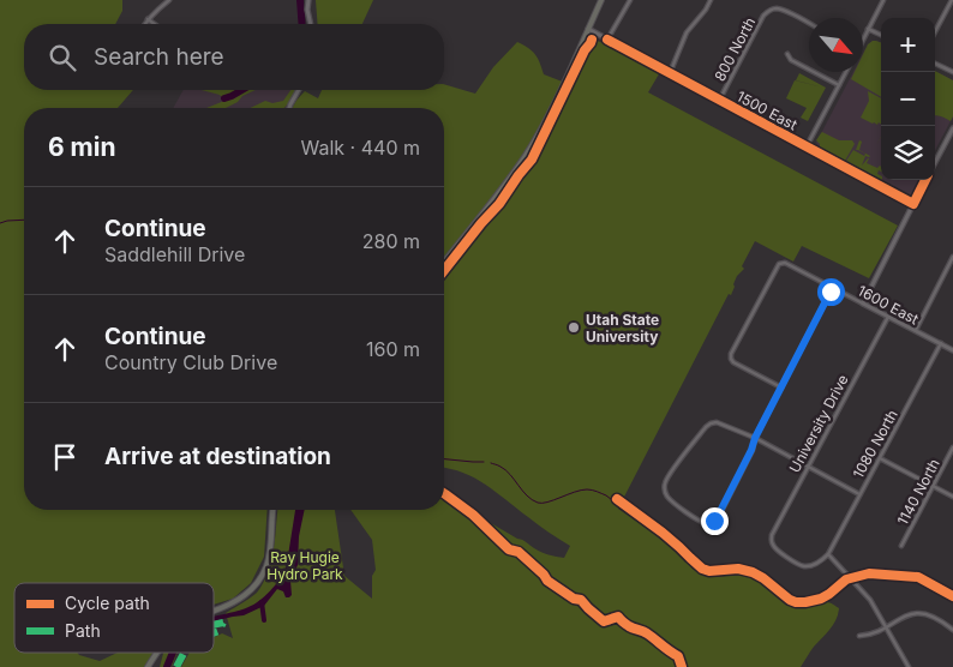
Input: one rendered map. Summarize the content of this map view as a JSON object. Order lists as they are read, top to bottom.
{
  "streets": {
    "street": [
      "800 North",
      "1500 East",
      "1600 East",
      "University Drive",
      "1080 North",
      "1140 North"
    ]
  },
  "crossings": [
    ["800 North", "1500 East"],
    ["1600 East", "University Drive"],
    ["1600 East", "1080 North"],
    ["University Drive", "1080 North"]
  ],
  "parks": ["Ray Hugie Hydro Park"],
  "places": ["Utah State University"],
  "legend": ["Cycle path", "Path"],
  "north": "bottom right",
  "page": {
    "map_buttons": ["+", "−"],
    "search": "Search here",
    "heading": ["6 min", "Walk · 440 m"],
    "list": [
      ["Continue", "Saddlehill Drive", "280 m"],
      ["Continue", "Country Club Drive", "160 m"],
      "Arrive at destination"
    ]
  }
}
